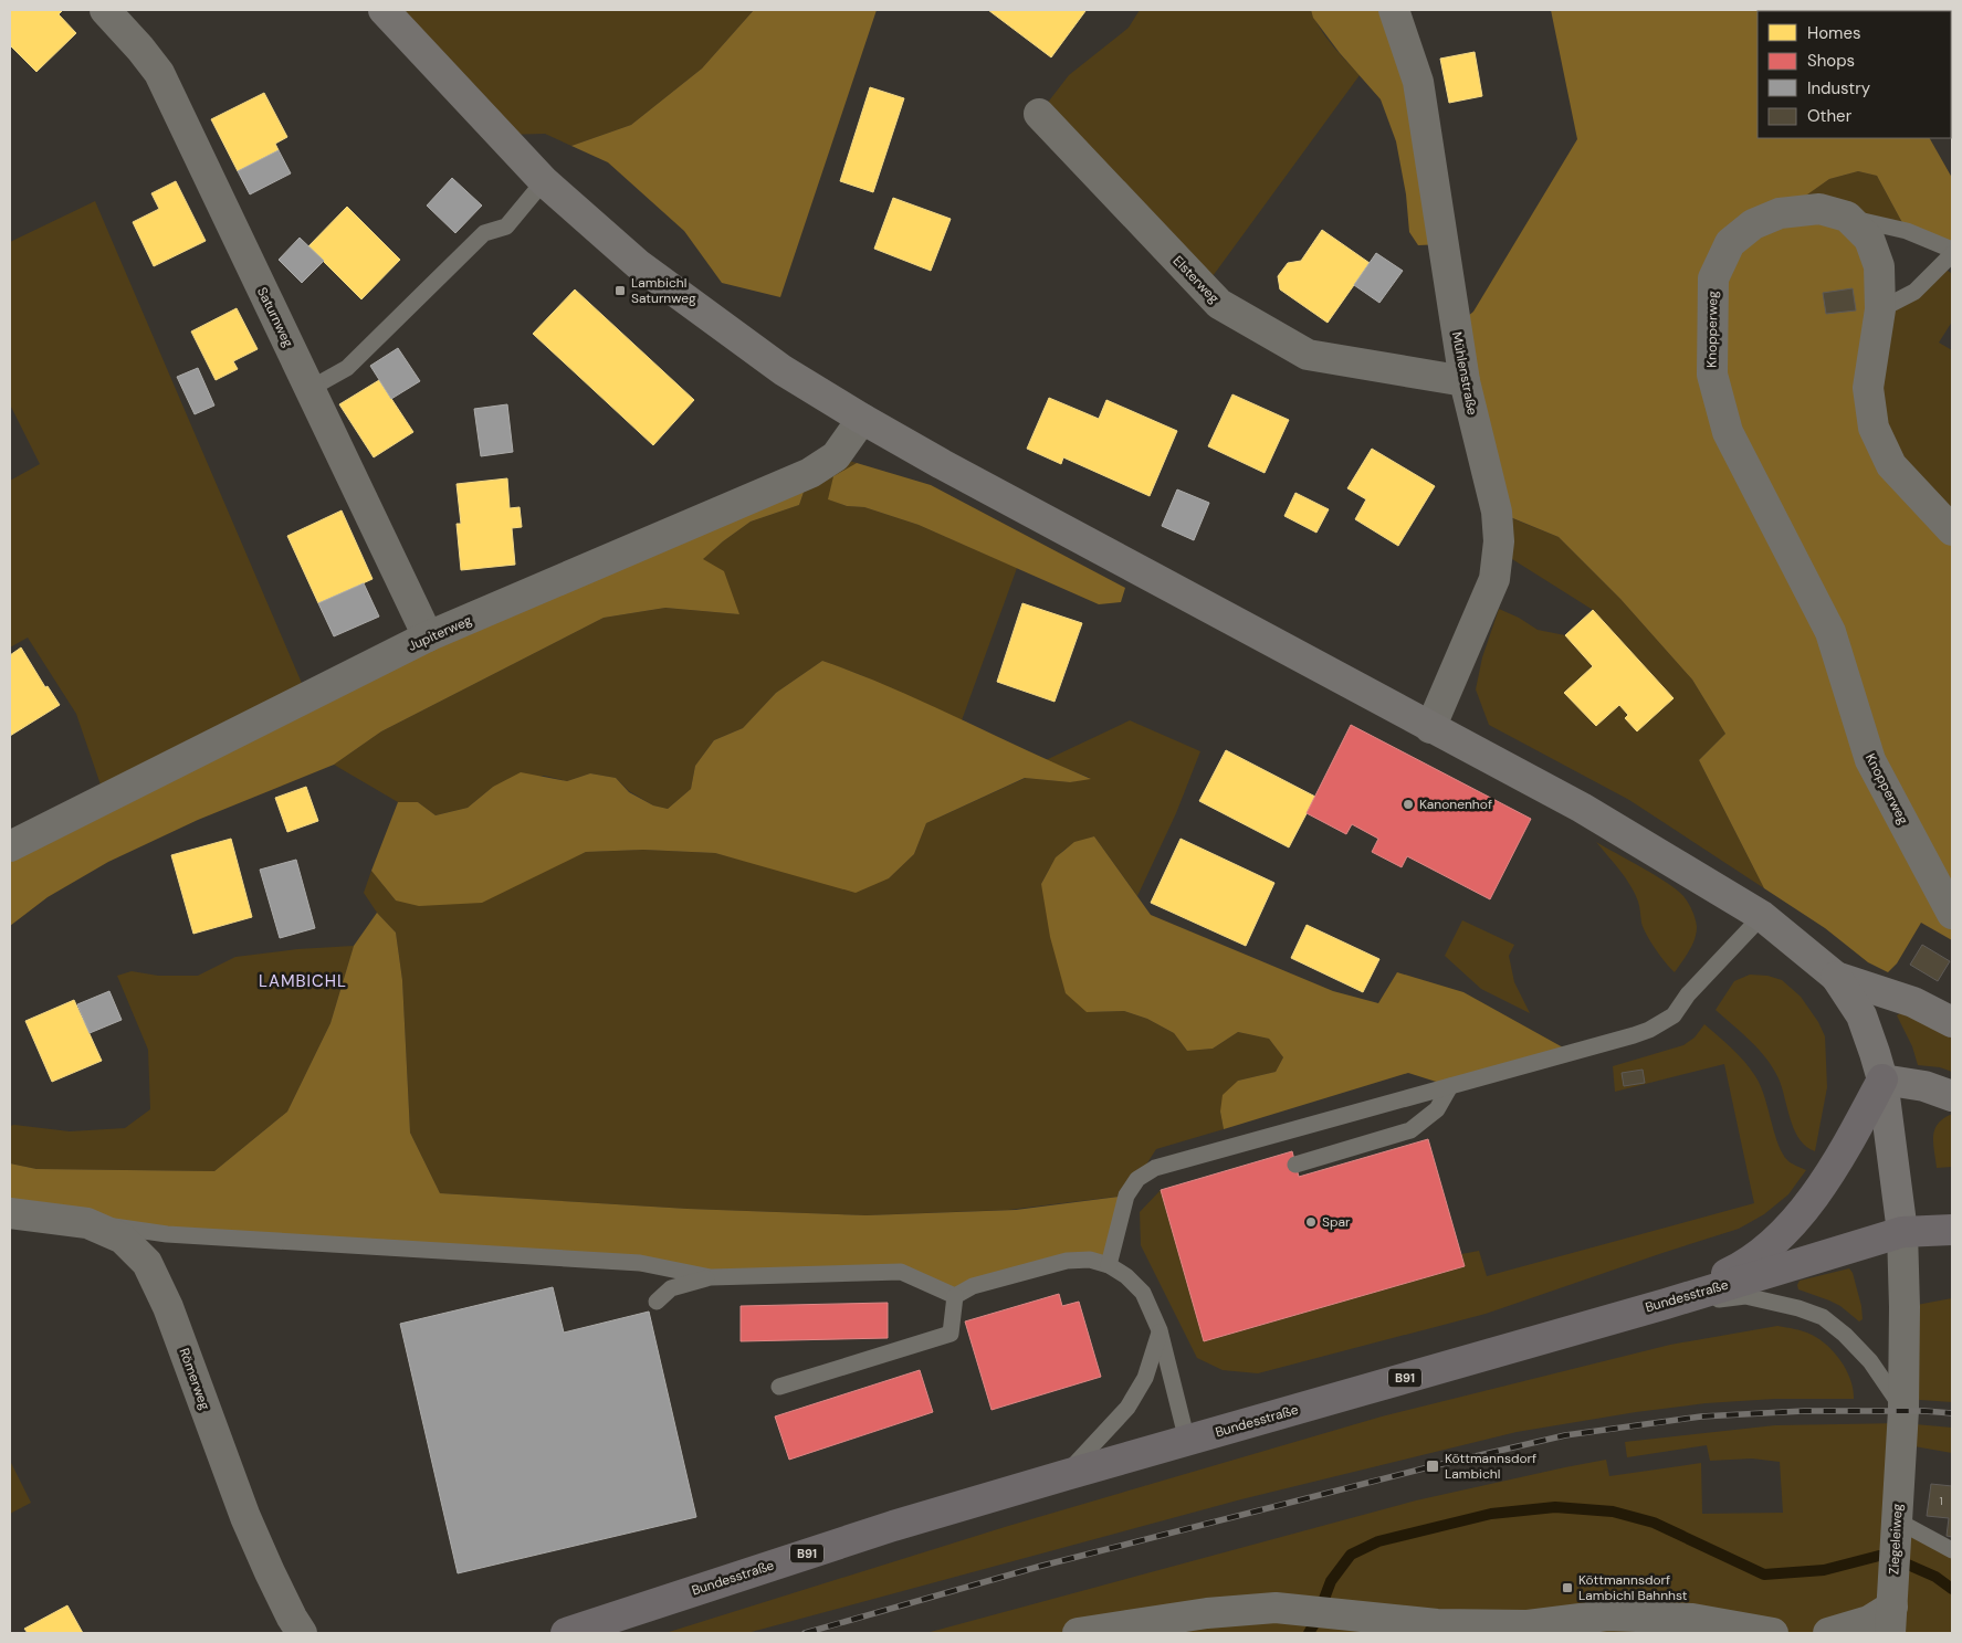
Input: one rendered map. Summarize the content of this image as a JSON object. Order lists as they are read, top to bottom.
{
  "streets": {
    "main road": ["Bundesstraße", "B91"],
    "street": [
      "Elsterweg",
      "Saturnweg",
      "Knopperweg",
      "Mühlenstraße",
      "Jupiterweg",
      "Römerweg",
      "Ziegeleiweg"
    ]
  },
  "crossings": [
    ["Elsterweg", "Mühlenstraße"],
    ["Saturnweg", "Jupiterweg"],
    ["Bundesstraße", "Ziegeleiweg"]
  ],
  "districts": ["LAMBICHL"],
  "places": {
    "transit": ["Lambichl Saturnweg", "Köttmannsdorf Lambichl", "Köttmannsdorf Lambichl Bahnhst"],
    "other": ["Kanonenhof", "Spar"]
  },
  "house_numbers": ["1"],
  "legend": [
    "Homes",
    "Shops",
    "Industry",
    "Other"
  ]
}
